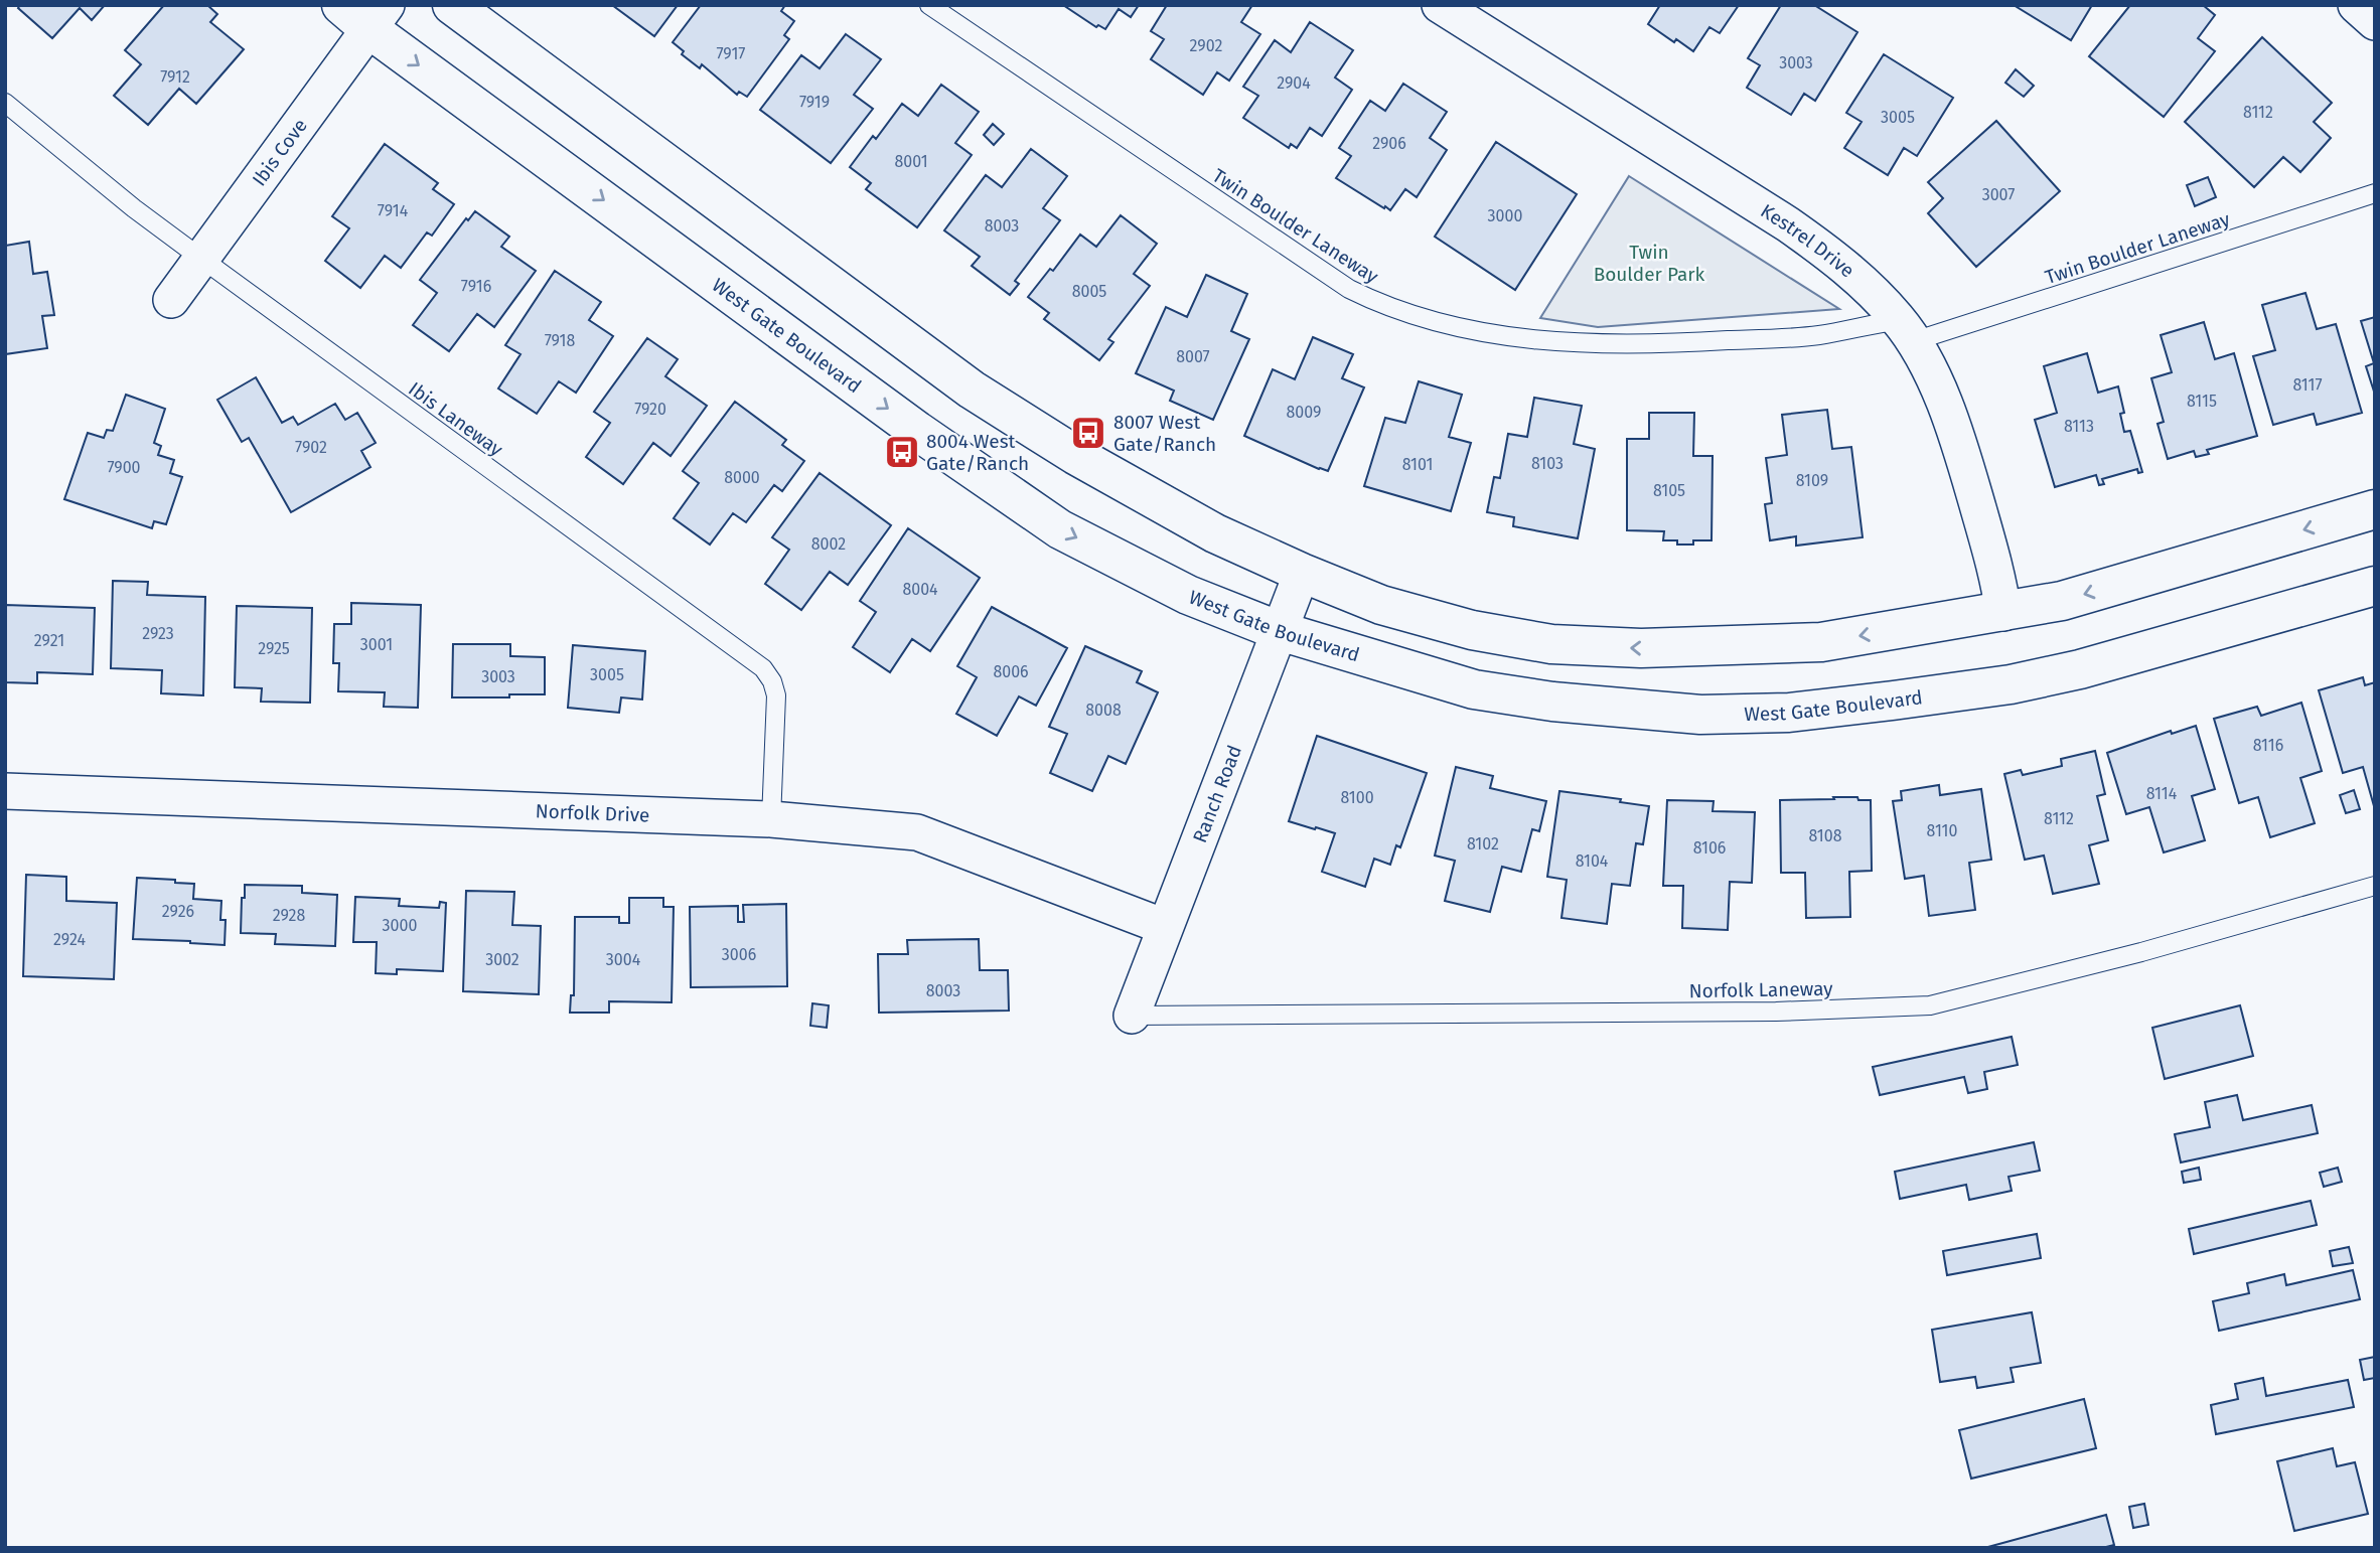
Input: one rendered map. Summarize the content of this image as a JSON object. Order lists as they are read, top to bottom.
{
  "streets": {
    "main road": ["West Gate Boulevard"],
    "street": [
      "Ibis Cove",
      "Kestrel Drive",
      "Ranch Road",
      "Norfolk Drive"
    ],
    "lane": ["Twin Boulder Laneway", "Ibis Laneway", "Norfolk Laneway"]
  },
  "crossings": [
    ["Ibis Cove", "West Gate Boulevard"],
    ["Ibis Cove", "Ibis Laneway"],
    ["Twin Boulder Laneway", "Kestrel Drive"],
    ["West Gate Boulevard", "Ranch Road"],
    ["Ibis Laneway", "Norfolk Drive"],
    ["Ranch Road", "Norfolk Drive"],
    ["Ranch Road", "Norfolk Laneway"]
  ],
  "parks": ["Twin Boulder Park"],
  "places": {
    "bus stop": ["8007 West Gate/Ranch", "8004 West Gate/Ranch"]
  },
  "house_numbers": [
    "2902",
    "7917",
    "3003",
    "7912",
    "2904",
    "7919",
    "8112",
    "3005",
    "2906",
    "8001",
    "3007",
    "7914",
    "3000",
    "8003",
    "7916",
    "8005",
    "7918",
    "8007",
    "8117",
    "8115",
    "7920",
    "8009",
    "8113",
    "7902",
    "8103",
    "8101",
    "7900",
    "8000",
    "8109",
    "8105",
    "8002",
    "8004",
    "2923",
    "2921",
    "3001",
    "2925",
    "8006",
    "3005",
    "3003",
    "8008",
    "8116",
    "8114",
    "8100",
    "8112",
    "8110",
    "8108",
    "8102",
    "8106",
    "8104",
    "2926",
    "2928",
    "3000",
    "2924",
    "3006",
    "3002",
    "3004",
    "8003"
  ]
}
